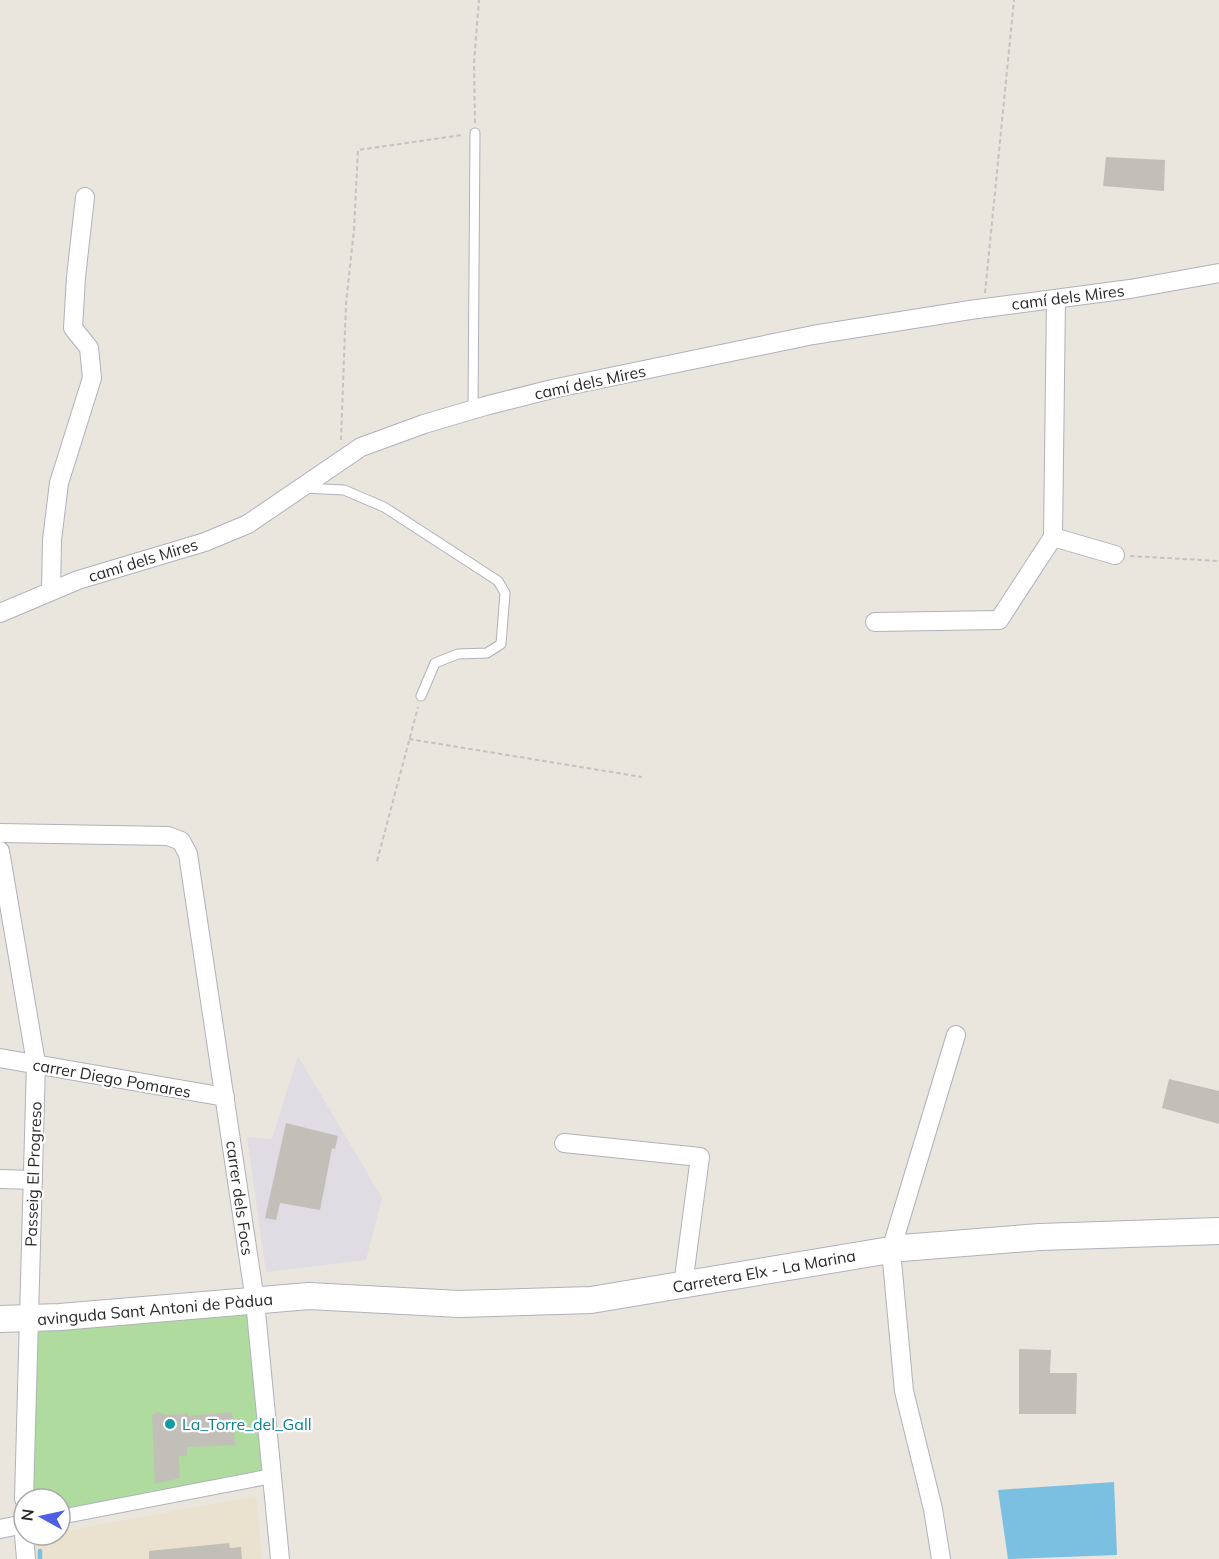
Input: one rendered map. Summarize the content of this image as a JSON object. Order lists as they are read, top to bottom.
{
  "streets": {
    "main road": ["Carretera Elx - La Marina", "avinguda Sant Antoni de Pàdua"],
    "street": [
      "camí dels Mires",
      "carrer Diego Pomares",
      "Passeig El Progreso",
      "carrer dels Focs"
    ]
  },
  "crossings": [
    ["carrer Diego Pomares", "Passeig El Progreso"],
    ["carrer Diego Pomares", "carrer dels Focs"],
    ["Passeig El Progreso", "avinguda Sant Antoni de Pàdua"],
    ["carrer dels Focs", "avinguda Sant Antoni de Pàdua"],
    ["Carretera Elx - La Marina", "avinguda Sant Antoni de Pàdua"]
  ],
  "places": ["La_Torre_del_Gall"],
  "north": "left"
}
